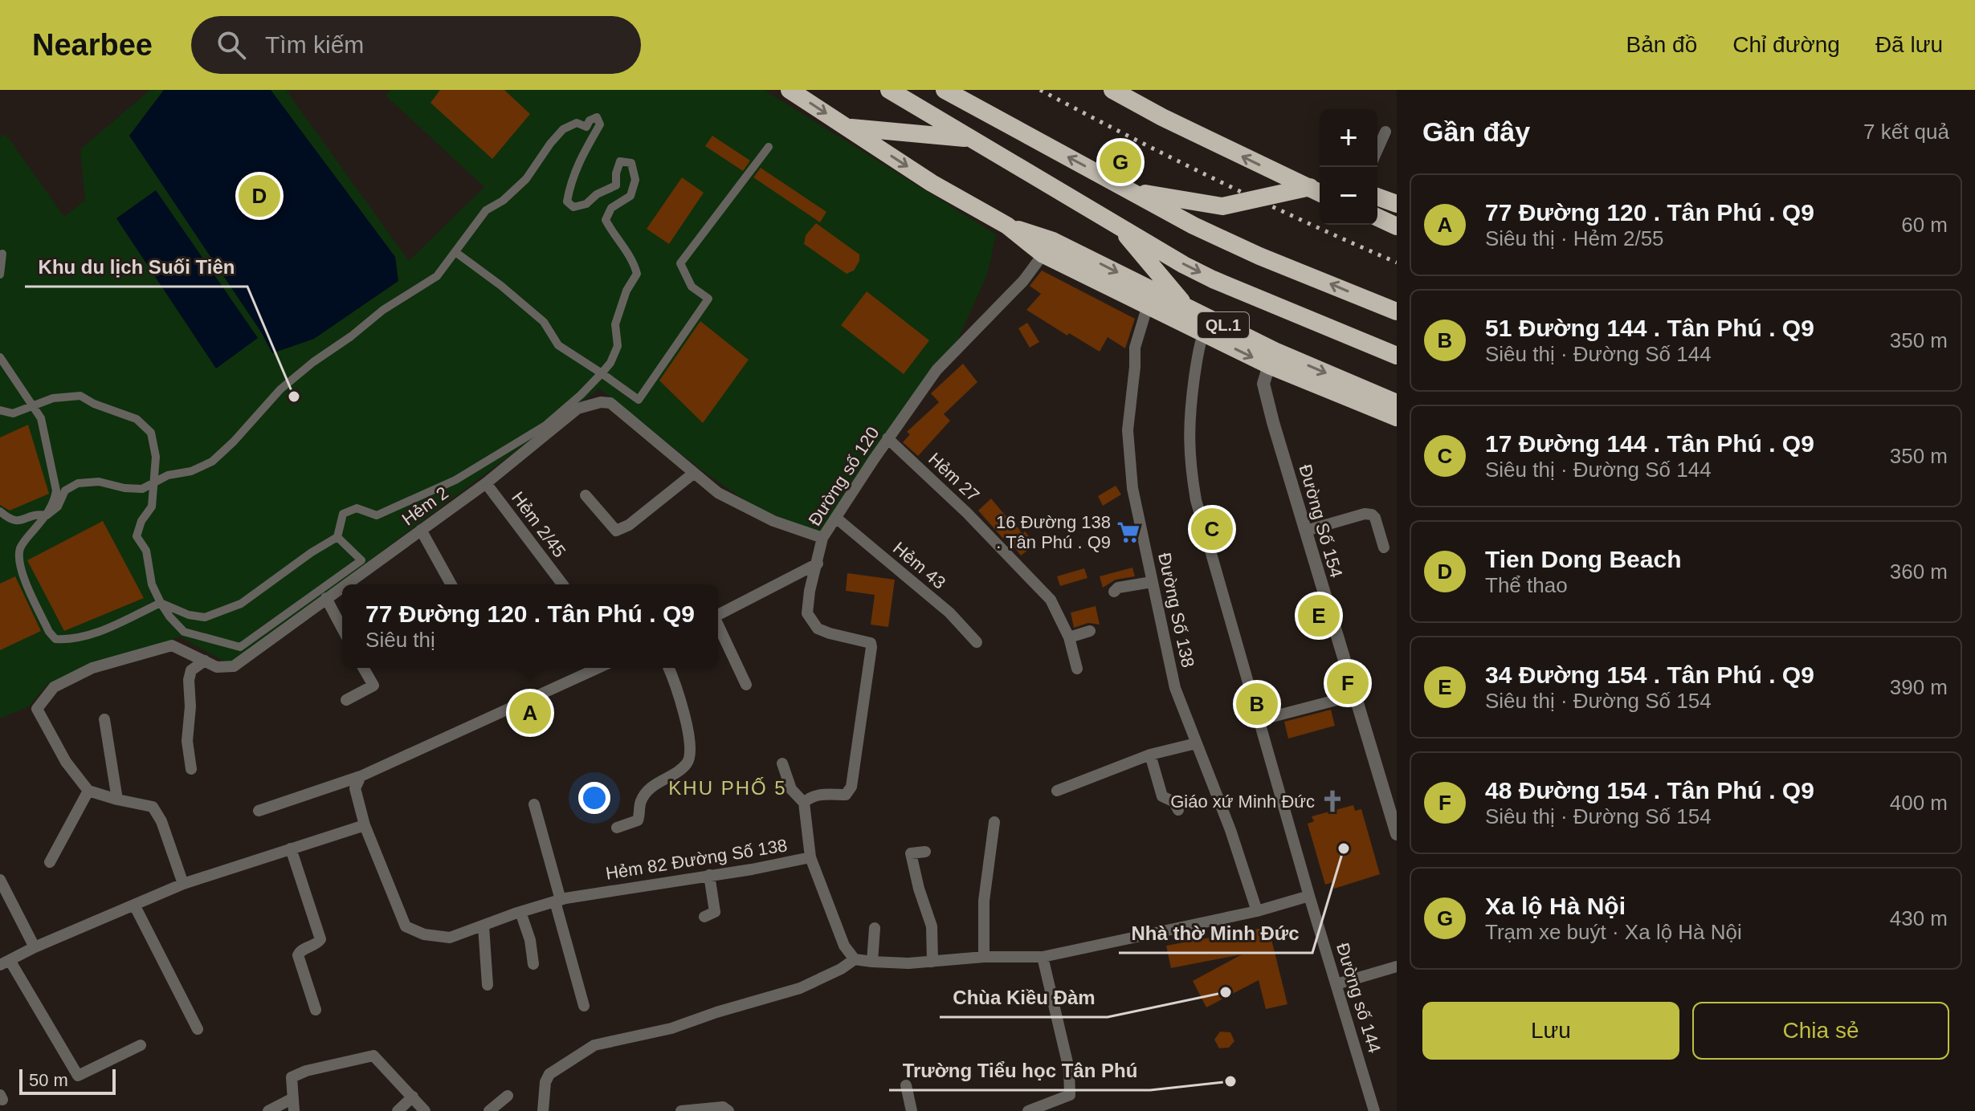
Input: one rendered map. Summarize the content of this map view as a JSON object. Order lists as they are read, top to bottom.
{
  "streets": {
    "highway": ["QL.1"],
    "street": [
      "Đường số 120",
      "Hẻm 27",
      "Hẻm 2",
      "Đường Số 154",
      "Hẻm 2/45",
      "Hẻm 43",
      "Đường Số 138",
      "Hẻm 82 Đường Số 138",
      "Đường số 144"
    ]
  },
  "crossings": [
    ["QL.1", "Đường số 120"],
    ["QL.1", "Đường Số 154"],
    ["QL.1", "Đường Số 138"],
    ["Đường số 120", "Hẻm 27"],
    ["Đường số 120", "Hẻm 2"],
    ["Đường số 120", "Hẻm 43"],
    ["Hẻm 2", "Hẻm 2/45"]
  ],
  "districts": ["KHU PHỐ 5"],
  "places": {
    "other": [
      "Khu du lịch Suối Tiên",
      "Nhà thờ Minh Đức",
      "Chùa Kiều Đàm",
      "Trường Tiểu học Tân Phú"
    ],
    "supermarket": ["16 Đường 138 . Tân Phú . Q9"],
    "church": ["Giáo xứ Minh Đức"]
  },
  "scale_bar": "50 m",
  "page": {
    "header": "Nearbee",
    "search": "Tìm kiếm",
    "nav": ["Bản đồ", "Chỉ đường", "Đã lưu"],
    "heading": ["Gần đây", "7 kết quả"],
    "map_buttons": ["+", "−"],
    "pins": [
      "G",
      "D",
      "C",
      "E",
      "F",
      "B",
      "A"
    ],
    "list": [
      {
        "mark": "A",
        "name": "77 Đường 120 . Tân Phú . Q9",
        "note": "Siêu thị · Hẻm 2/55",
        "value": "60 m"
      },
      {
        "mark": "B",
        "name": "51 Đường 144 . Tân Phú . Q9",
        "note": "Siêu thị · Đường Số 144",
        "value": "350 m"
      },
      {
        "mark": "C",
        "name": "17 Đường 144 . Tân Phú . Q9",
        "note": "Siêu thị · Đường Số 144",
        "value": "350 m"
      },
      {
        "mark": "D",
        "name": "Tien Dong Beach",
        "note": "Thể thao",
        "value": "360 m"
      },
      {
        "mark": "E",
        "name": "34 Đường 154 . Tân Phú . Q9",
        "note": "Siêu thị · Đường Số 154",
        "value": "390 m"
      },
      {
        "mark": "F",
        "name": "48 Đường 154 . Tân Phú . Q9",
        "note": "Siêu thị · Đường Số 154",
        "value": "400 m"
      },
      {
        "mark": "G",
        "name": "Xa lộ Hà Nội",
        "note": "Trạm xe buýt · Xa lộ Hà Nội",
        "value": "430 m"
      }
    ],
    "popup": ["77 Đường 120 . Tân Phú . Q9", "Siêu thị"],
    "buttons": ["Lưu", "Chia sẻ"],
    "scale": "50 m"
  }
}
